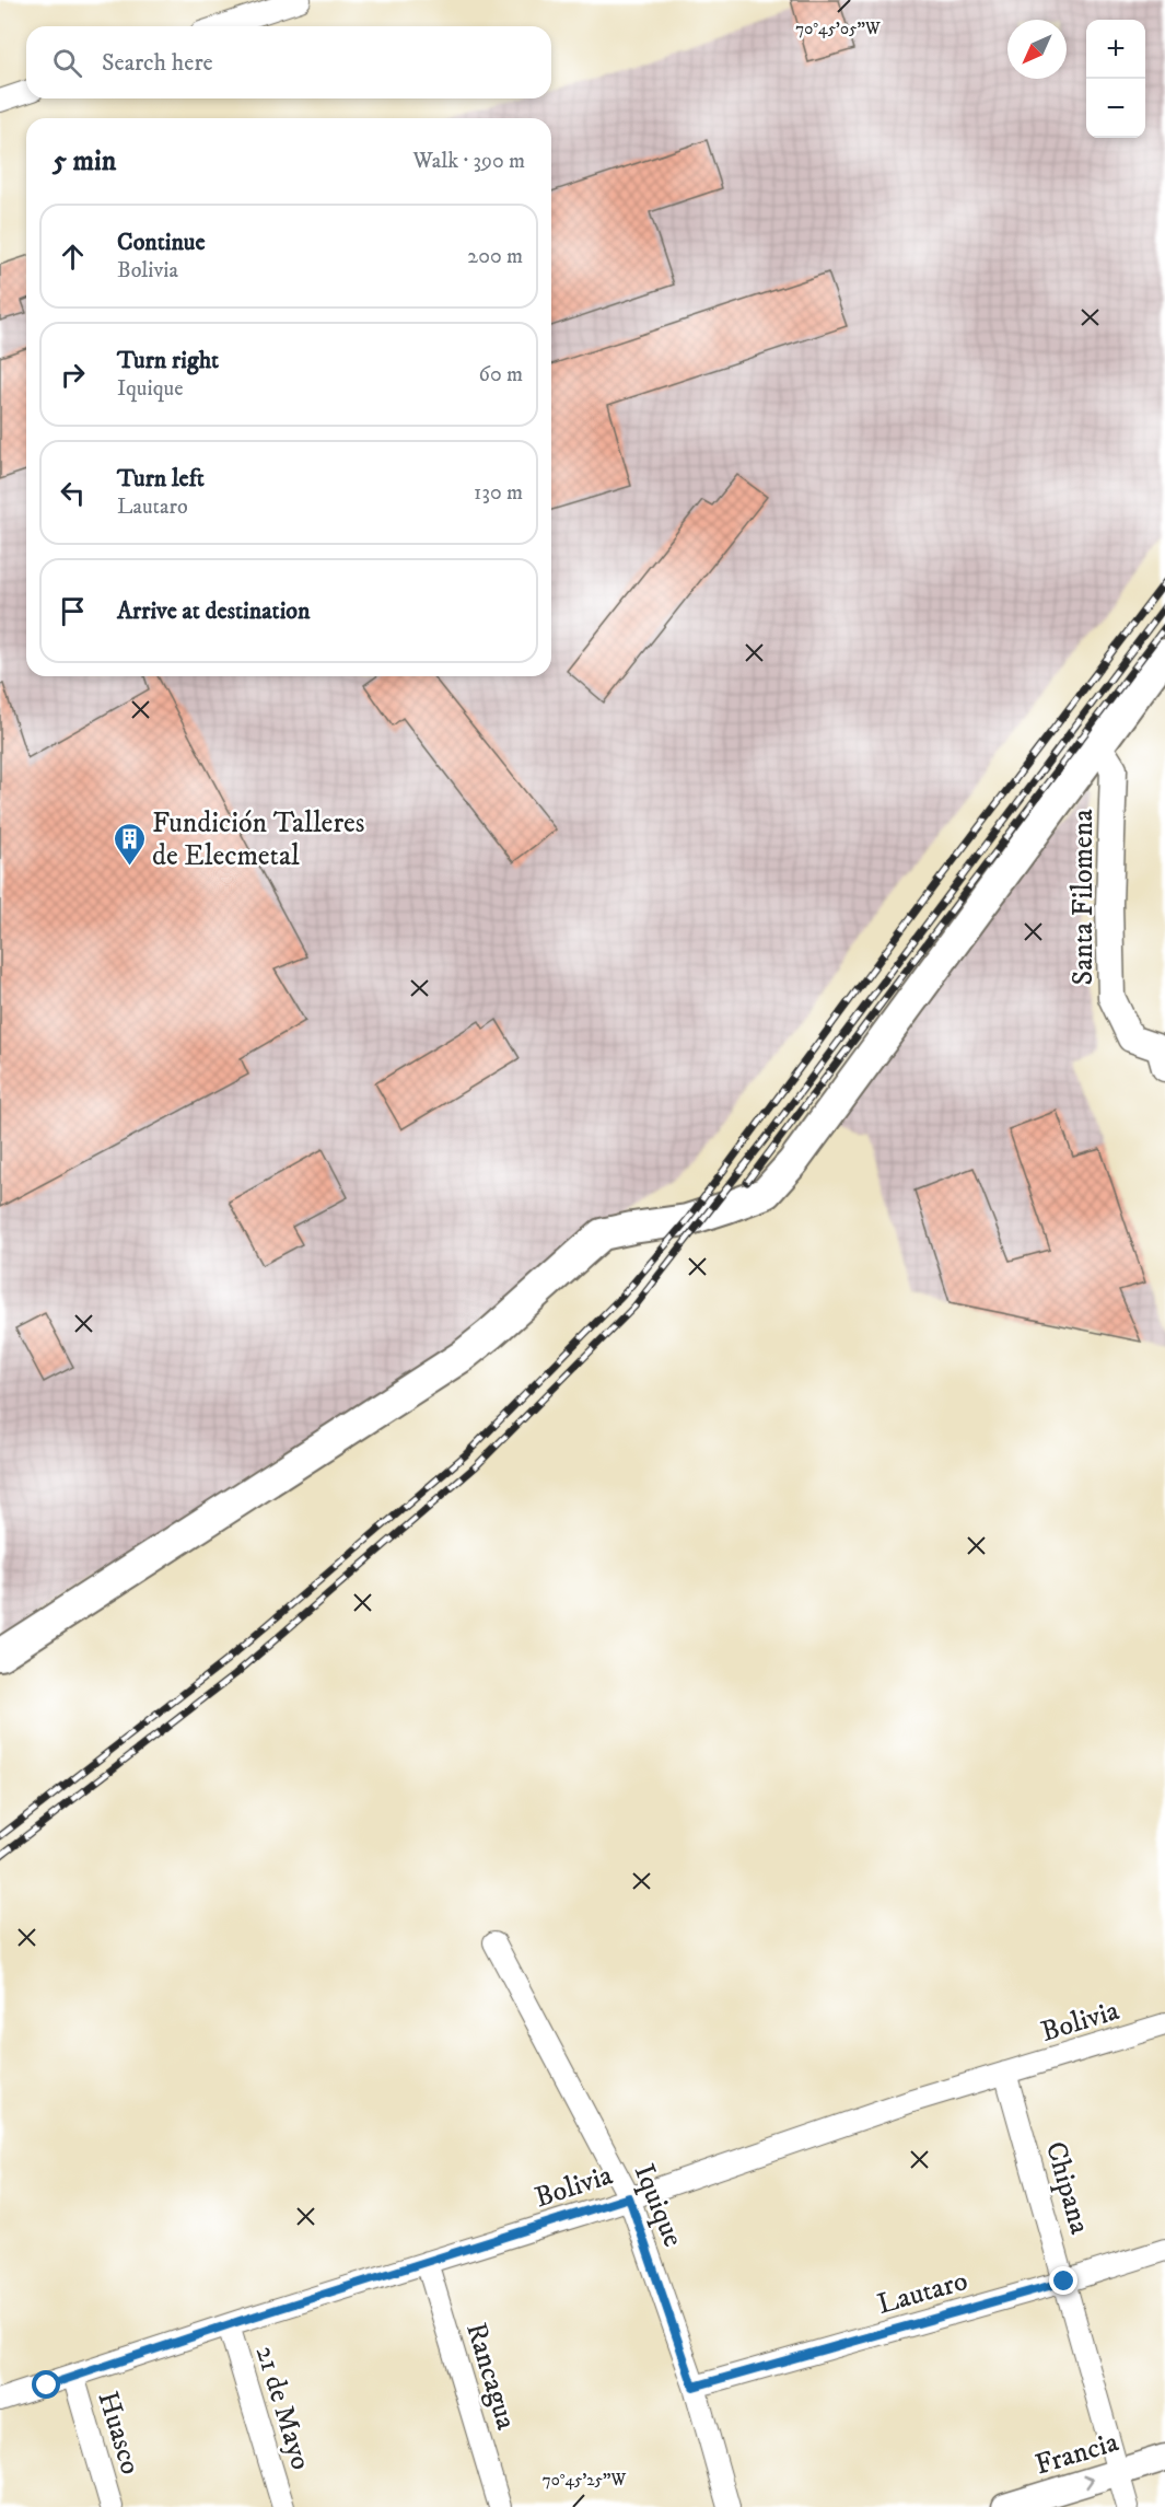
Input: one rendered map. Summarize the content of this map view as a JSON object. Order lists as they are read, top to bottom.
{
  "streets": {
    "street": [
      "Santa Filomena",
      "Bolivia",
      "Chipana",
      "Iquique",
      "Lautaro",
      "Rancagua",
      "21 de Mayo",
      "Huasco",
      "Francia"
    ]
  },
  "crossings": [
    ["Bolivia", "Chipana"],
    ["Bolivia", "Iquique"],
    ["Bolivia", "Rancagua"],
    ["Bolivia", "21 de Mayo"],
    ["Bolivia", "Huasco"],
    ["Chipana", "Lautaro"],
    ["Chipana", "Francia"],
    ["Iquique", "Lautaro"]
  ],
  "one_way": ["Francia"],
  "places": {
    "building": ["Fundición Talleres de Elecmetal"]
  },
  "north": "bottom left",
  "page": {
    "map_buttons": ["+", "−"],
    "search": "Search here",
    "heading": ["5 min", "Walk · 390 m"],
    "list": [
      ["Continue", "Bolivia", "200 m"],
      ["Turn right", "Iquique", "60 m"],
      ["Turn left", "Lautaro", "130 m"],
      "Arrive at destination"
    ]
  },
  "coordinates": ["70°45'05\"W", "70°45'25\"W"]
}
